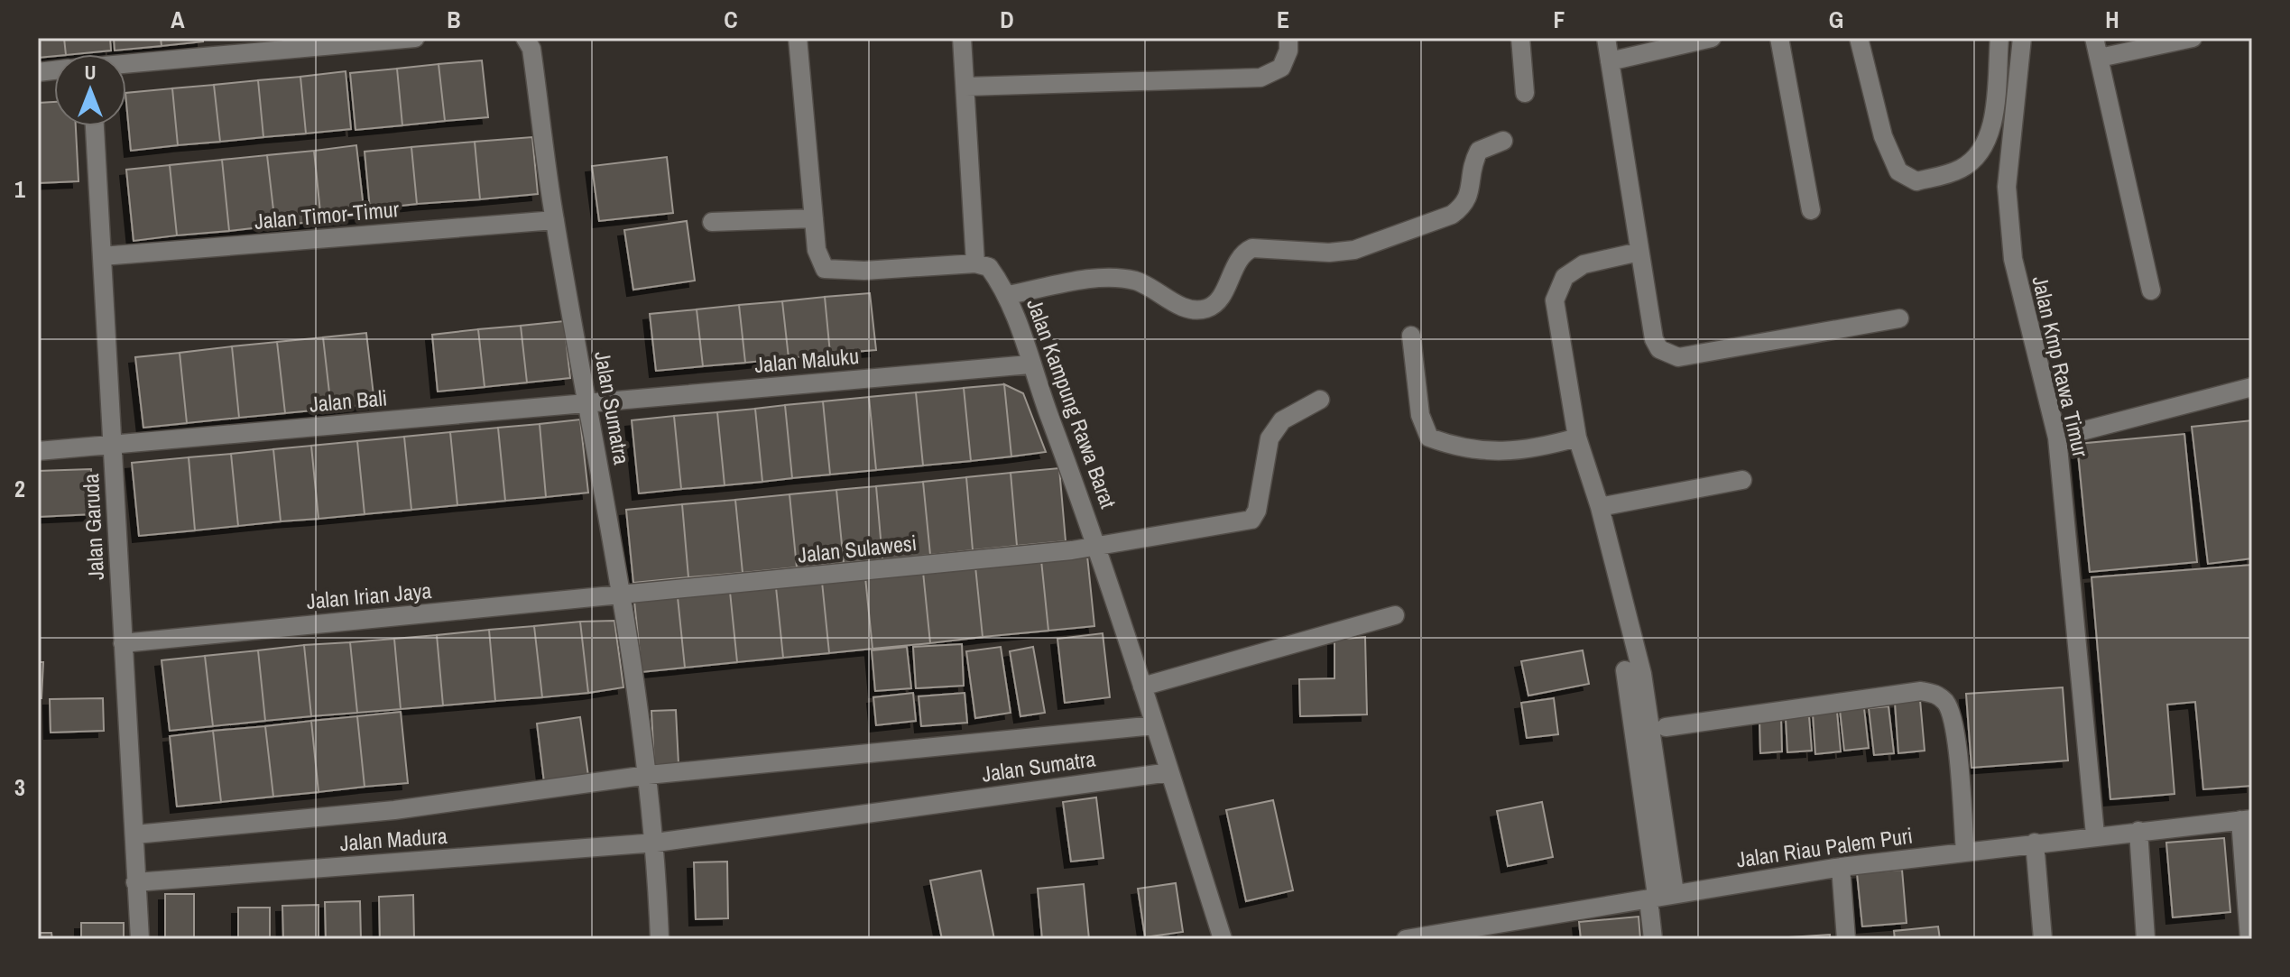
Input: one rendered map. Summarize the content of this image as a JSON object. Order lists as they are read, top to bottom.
{
  "streets": {
    "street": [
      "Jalan Timor-Timur",
      "Jalan Maluku",
      "Jalan Kmp Rawa Timur",
      "Jalan Bali",
      "Jalan Kampung Rawa Barat",
      "Jalan Sumatra",
      "Jalan Garuda",
      "Jalan Sulawesi",
      "Jalan Irian Jaya",
      "Jalan Madura",
      "Jalan Riau Palem Puri"
    ]
  },
  "crossings": [
    ["Jalan Timor-Timur", "Jalan Sumatra"],
    ["Jalan Timor-Timur", "Jalan Garuda"],
    ["Jalan Maluku", "Jalan Bali"],
    ["Jalan Maluku", "Jalan Kampung Rawa Barat"],
    ["Jalan Maluku", "Jalan Sumatra"],
    ["Jalan Kmp Rawa Timur", "Jalan Riau Palem Puri"],
    ["Jalan Bali", "Jalan Sumatra"],
    ["Jalan Bali", "Jalan Garuda"],
    ["Jalan Kampung Rawa Barat", "Jalan Sumatra"],
    ["Jalan Kampung Rawa Barat", "Jalan Sulawesi"],
    ["Jalan Sumatra", "Jalan Sulawesi"],
    ["Jalan Sumatra", "Jalan Irian Jaya"],
    ["Jalan Sumatra", "Jalan Madura"],
    ["Jalan Garuda", "Jalan Irian Jaya"],
    ["Jalan Garuda", "Jalan Madura"],
    ["Jalan Sulawesi", "Jalan Irian Jaya"]
  ],
  "north": "top",
  "grid": {
    "columns": [
      "A",
      "B",
      "C",
      "D",
      "E",
      "F",
      "G",
      "H"
    ],
    "rows": ["1", "2", "3"]
  }
}
